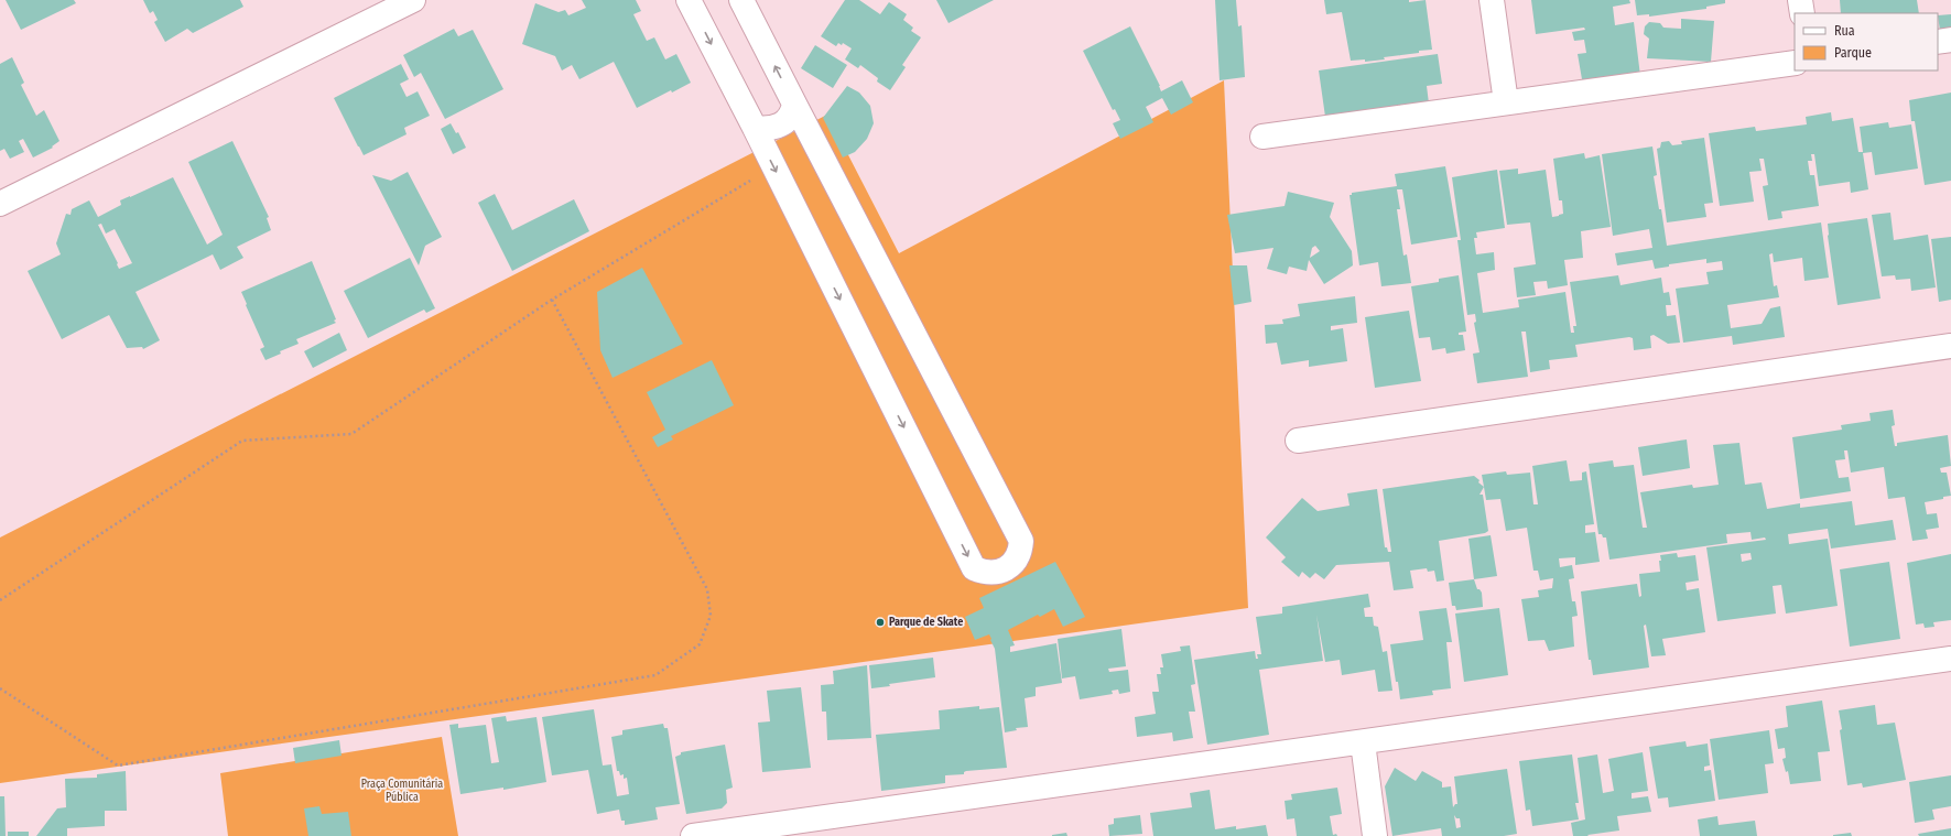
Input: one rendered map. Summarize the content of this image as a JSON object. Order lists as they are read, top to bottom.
{
  "parks": ["Praça Comunitária Pública"],
  "places": ["Parque de Skate"],
  "legend": ["Rua", "Parque"]
}
